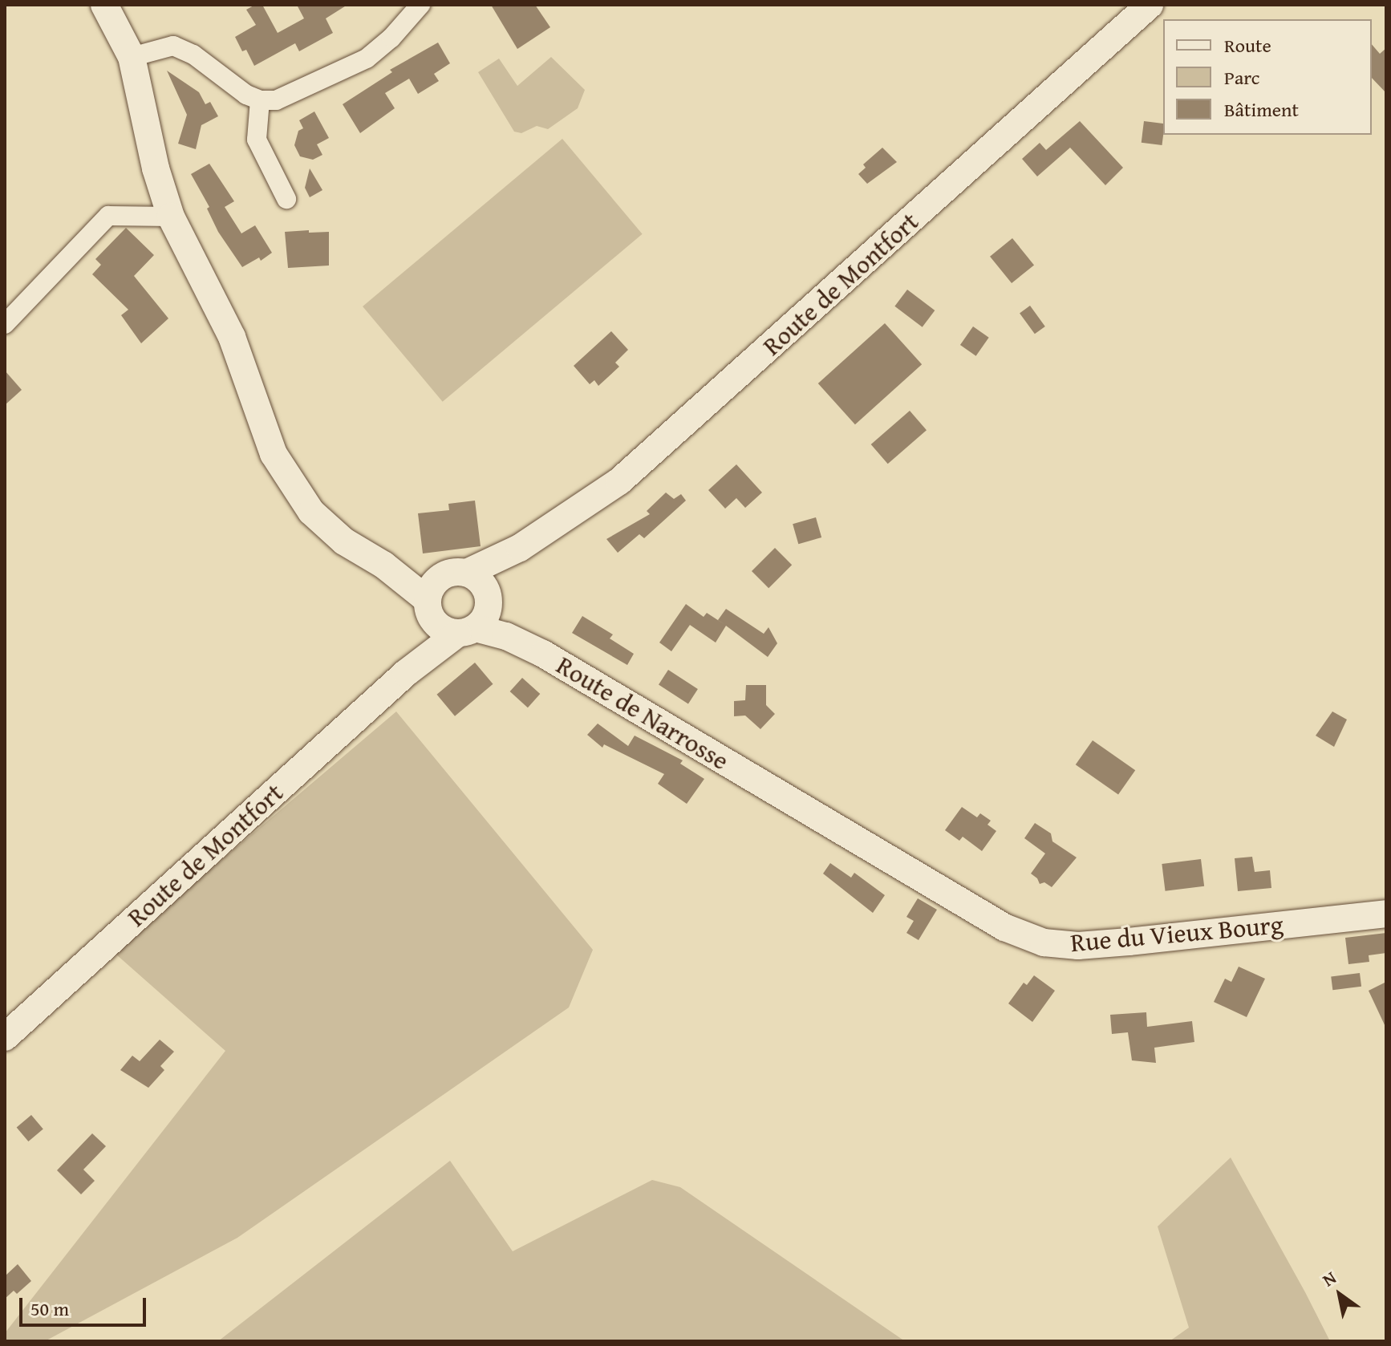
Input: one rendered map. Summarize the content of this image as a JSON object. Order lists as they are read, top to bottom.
{
  "streets": {
    "street": ["Route de Montfort", "Route de Narrosse", "Rue du Vieux Bourg"]
  },
  "crossings": [
    ["Route de Montfort", "Route de Narrosse"],
    ["Route de Narrosse", "Rue du Vieux Bourg"]
  ],
  "legend": ["Route", "Parc", "Bâtiment"],
  "scale_bar": "50 m",
  "north": "top left"
}
